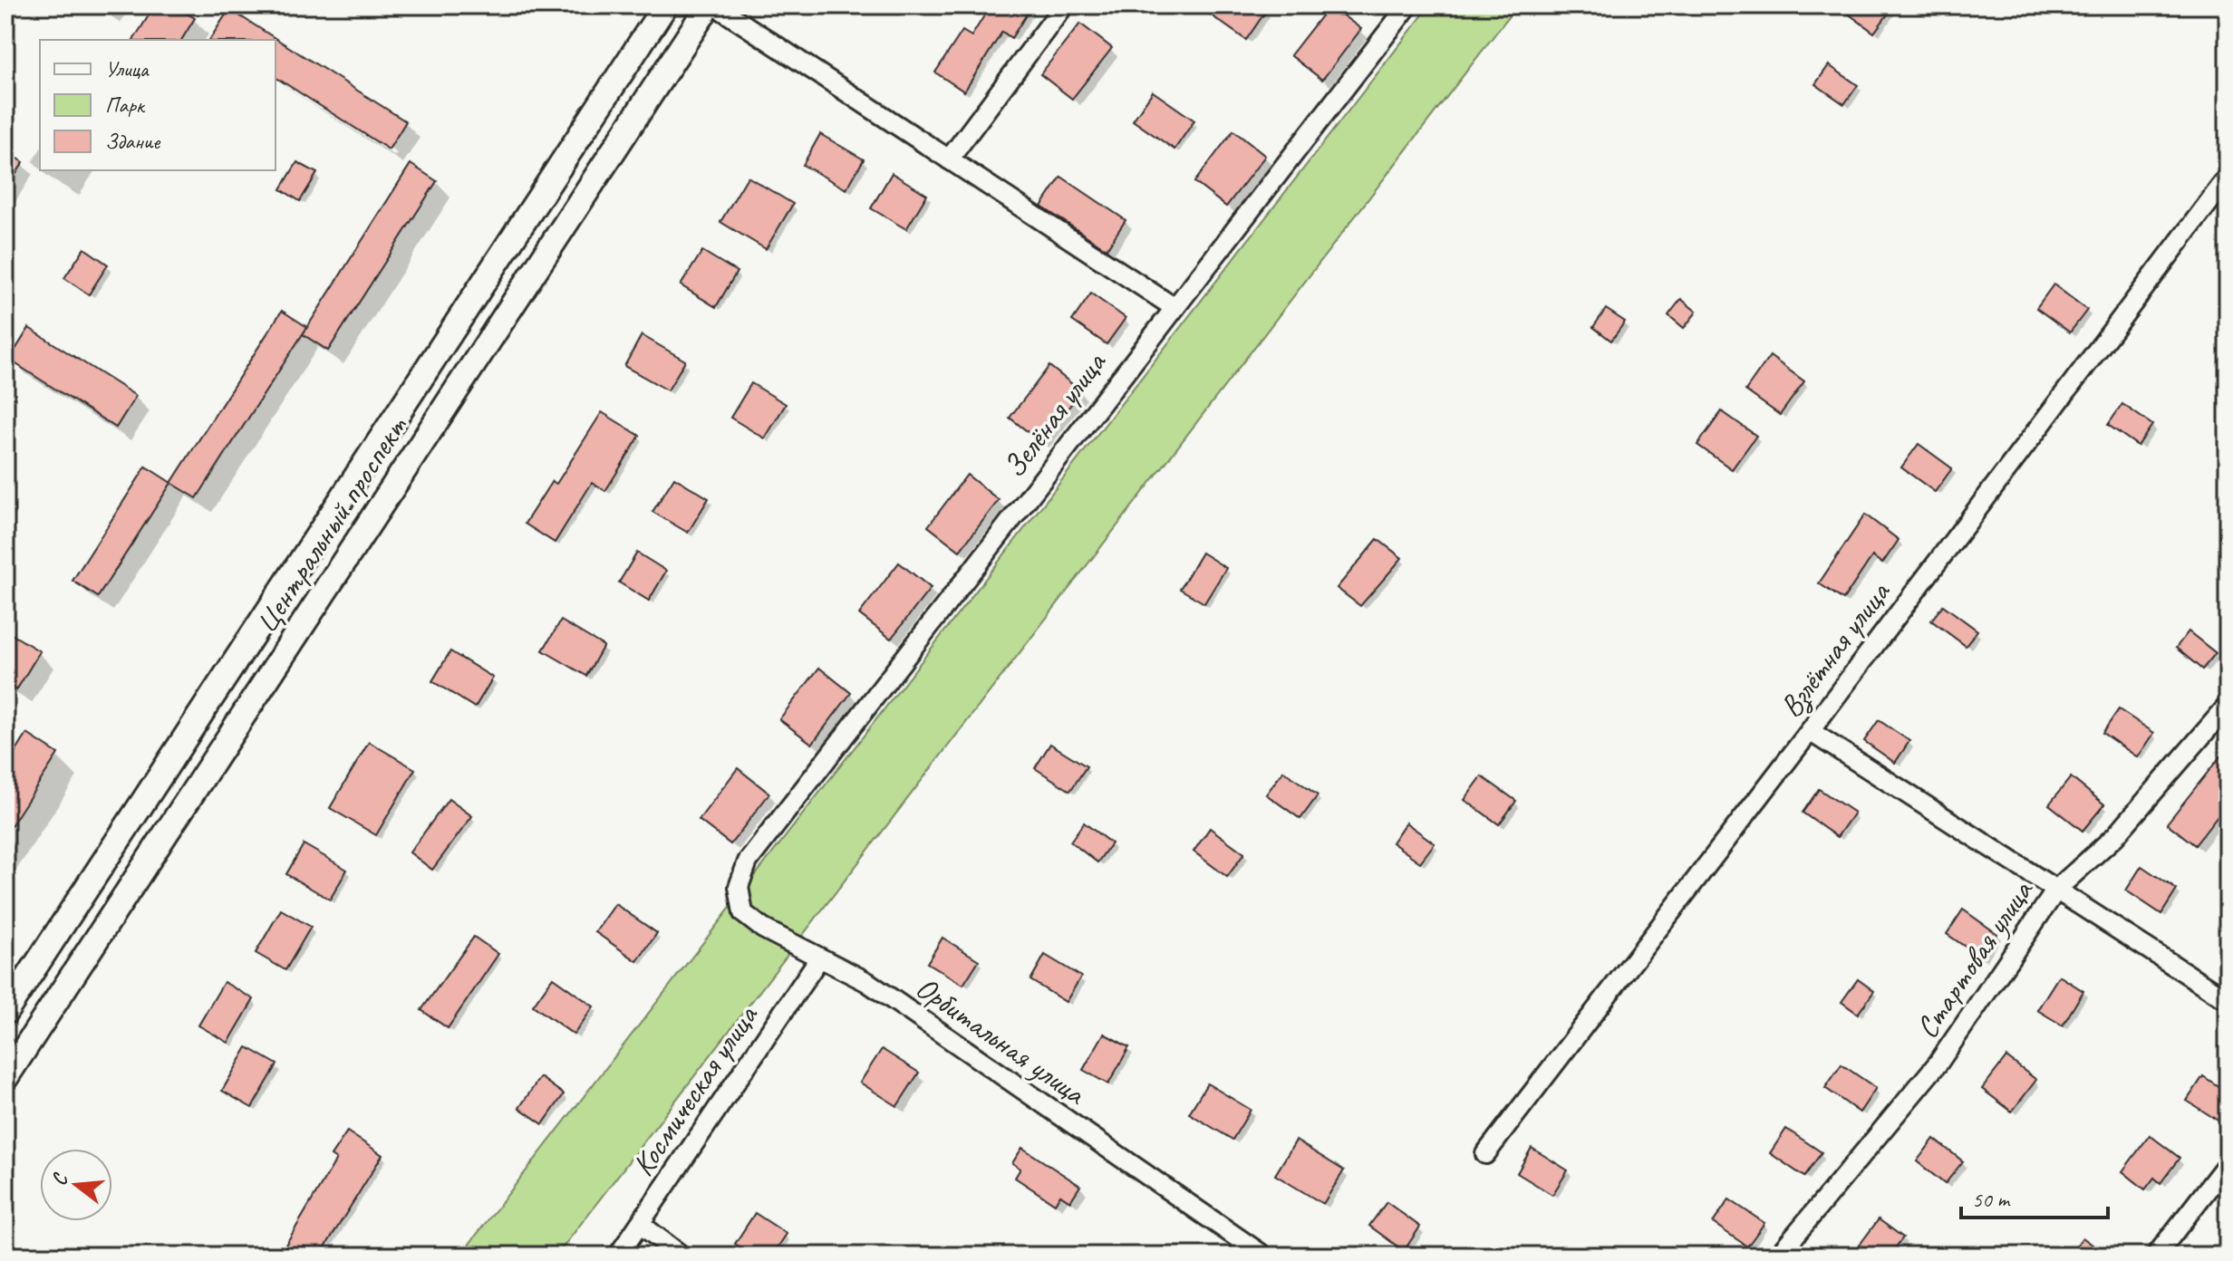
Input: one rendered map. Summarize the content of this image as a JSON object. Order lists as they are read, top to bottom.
{
  "streets": {
    "street": [
      "Зелёная улица",
      "Центральный проспект",
      "Взлётная улица",
      "Стартовая улица",
      "Орбитальная улица",
      "Космическая улица"
    ]
  },
  "crossings": [
    ["Зелёная улица", "Орбитальная улица"],
    ["Орбитальная улица", "Космическая улица"]
  ],
  "legend": ["Улица", "Парк", "Здание"],
  "scale_bar": "50 m",
  "north": "left"
}
